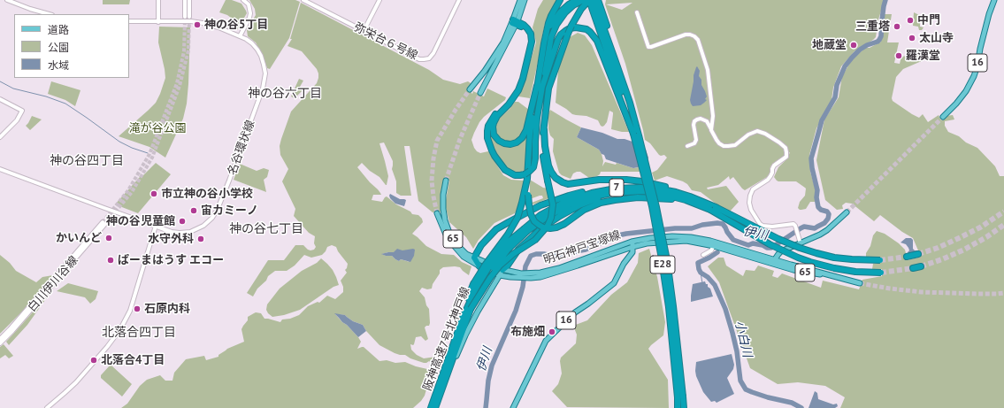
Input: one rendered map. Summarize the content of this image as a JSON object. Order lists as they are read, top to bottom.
{
  "streets": {
    "highway": ["7", "E28", "阪神高速7号北神戸線"],
    "main road": ["16", "65", "明石神戸宝塚線"],
    "street": ["弥栄台６号線", "名谷環状線", "白川伊川谷線"]
  },
  "crossings": [
    ["65", "明石神戸宝塚線"]
  ],
  "districts": [
    "神の谷六丁目",
    "神の谷四丁目",
    "神の谷七丁目",
    "北落合四丁目"
  ],
  "water": ["伊川", "小白川"],
  "parks": ["滝が谷公園"],
  "places": [
    "中門",
    "神の谷5丁目",
    "三重塔",
    "太山寺",
    "地蔵堂",
    "羅漢堂",
    "市立神の谷小学校",
    "宙カミーノ",
    "神の谷児童館",
    "かいんど",
    "水守外科",
    "ぱーまはうす エコー",
    "石原内科",
    "布施畑",
    "北落合4丁目"
  ],
  "legend": ["道路", "公園", "水域"]
}
